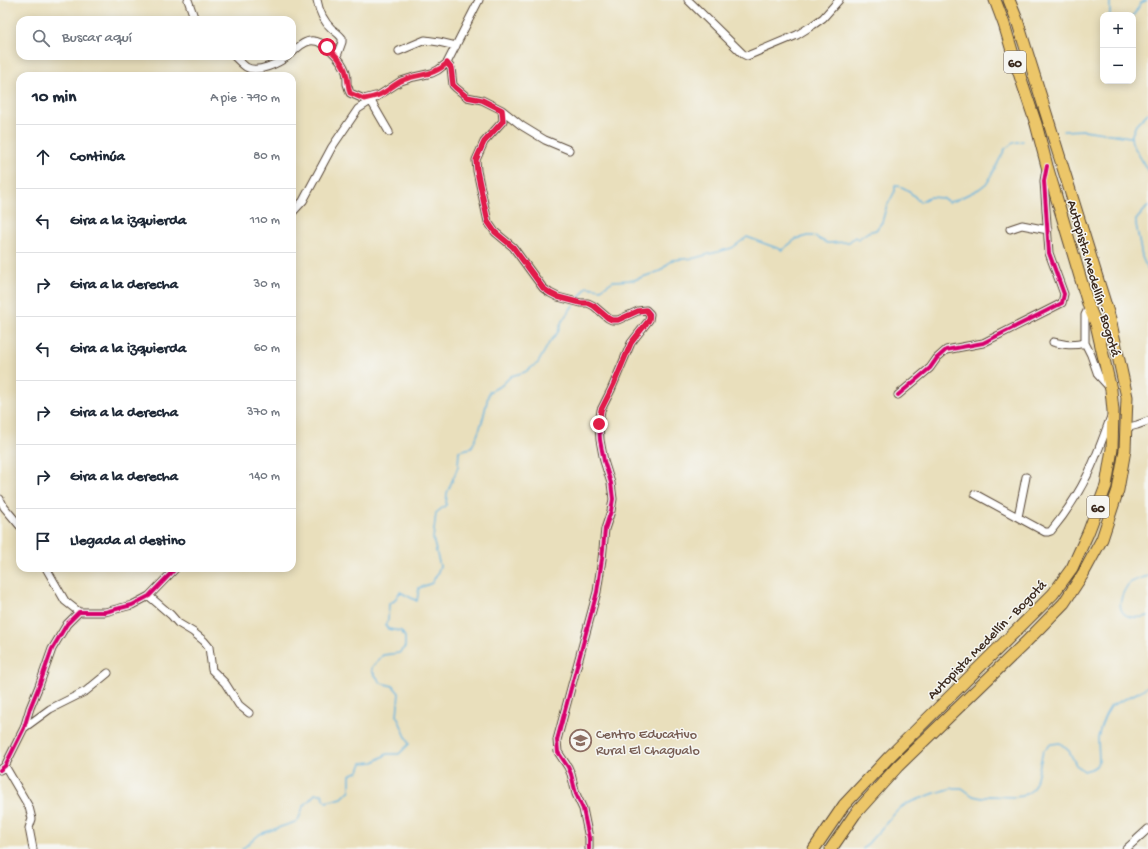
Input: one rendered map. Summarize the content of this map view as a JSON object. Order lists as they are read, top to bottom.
{
  "streets": {
    "highway": ["60", "Autopista Medellín - Bogotá"]
  },
  "places": {
    "school or university": ["Centro Educativo Rural El Chagualo"]
  },
  "page": {
    "map_buttons": ["+", "−"],
    "search": "Buscar aquí",
    "heading": ["10 min", "A pie · 790 m"],
    "list": [
      ["Continúa", "80 m"],
      ["Gira a la izquierda", "110 m"],
      ["Gira a la derecha", "30 m"],
      ["Gira a la izquierda", "60 m"],
      ["Gira a la derecha", "370 m"],
      ["Gira a la derecha", "140 m"],
      "Llegada al destino"
    ]
  }
}
